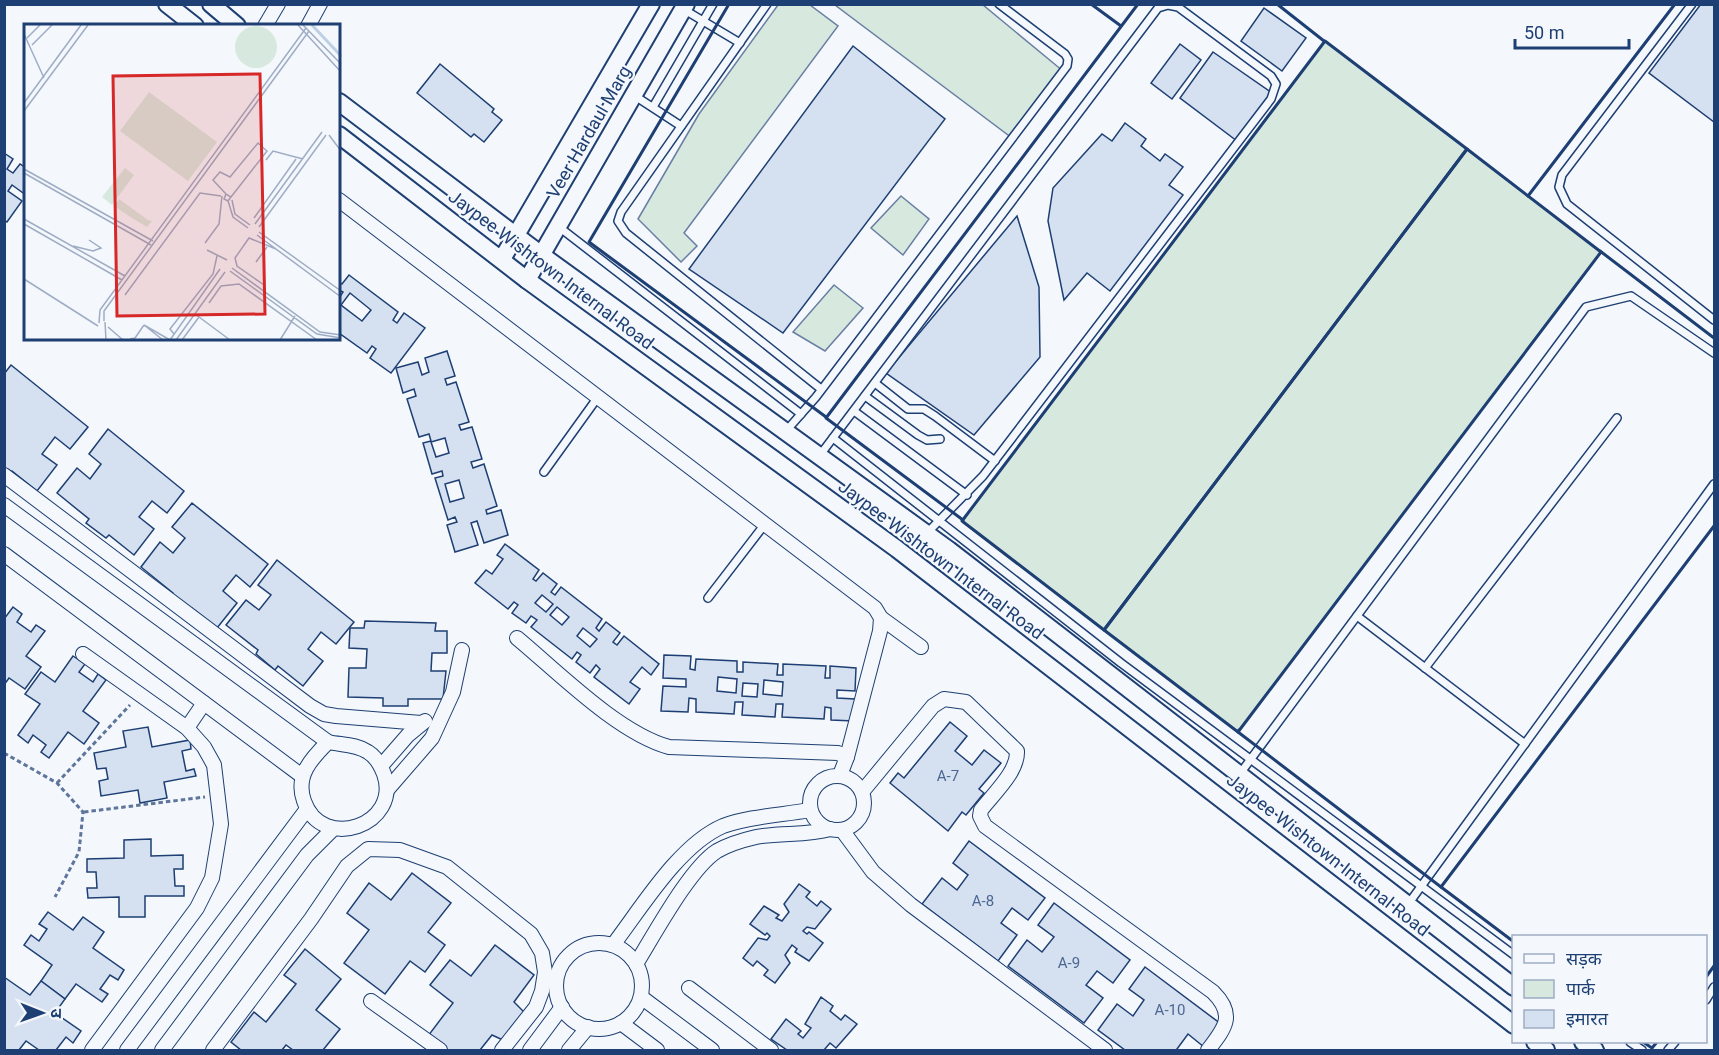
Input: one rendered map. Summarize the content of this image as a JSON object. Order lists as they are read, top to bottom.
{
  "streets": {
    "street": ["Veer Hardaul Marg", "Jaypee Wishtown Internal Road"]
  },
  "crossings": [
    ["Veer Hardaul Marg", "Jaypee Wishtown Internal Road"]
  ],
  "house_numbers": [
    "A-7",
    "A-8",
    "A-9",
    "A-10"
  ],
  "legend": ["सड़क", "पार्क", "इमारत"],
  "scale_bar": "50 m",
  "north": "right"
}
